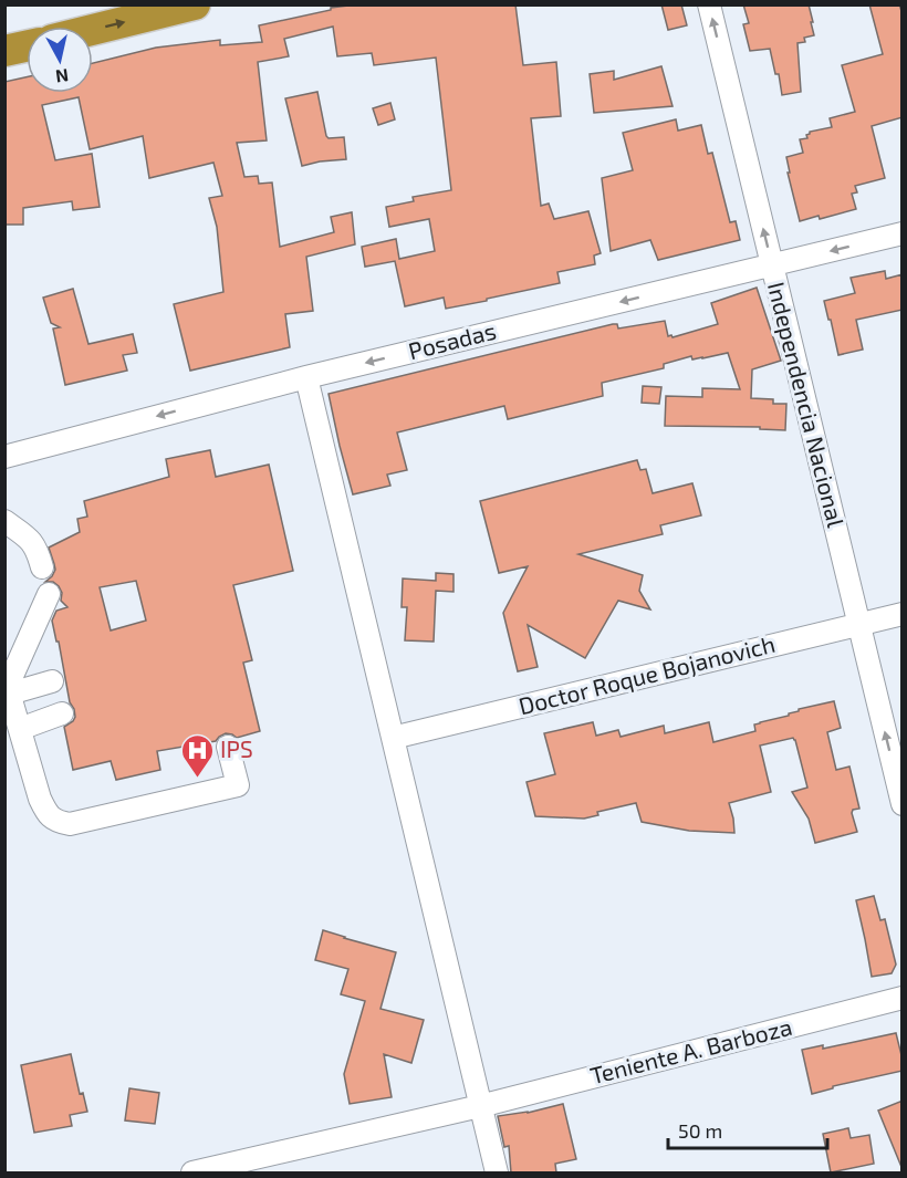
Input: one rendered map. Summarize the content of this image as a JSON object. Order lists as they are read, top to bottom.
{
  "streets": {
    "street": [
      "Posadas",
      "Independencia Nacional",
      "Doctor Roque Bojanovich",
      "Teniente A. Barboza"
    ]
  },
  "crossings": [
    ["Posadas", "Independencia Nacional"],
    ["Independencia Nacional", "Doctor Roque Bojanovich"]
  ],
  "one_way": ["Posadas", "Independencia Nacional"],
  "places": {
    "hospital": ["IPS"]
  },
  "scale_bar": "50 m",
  "north": "bottom"
}
